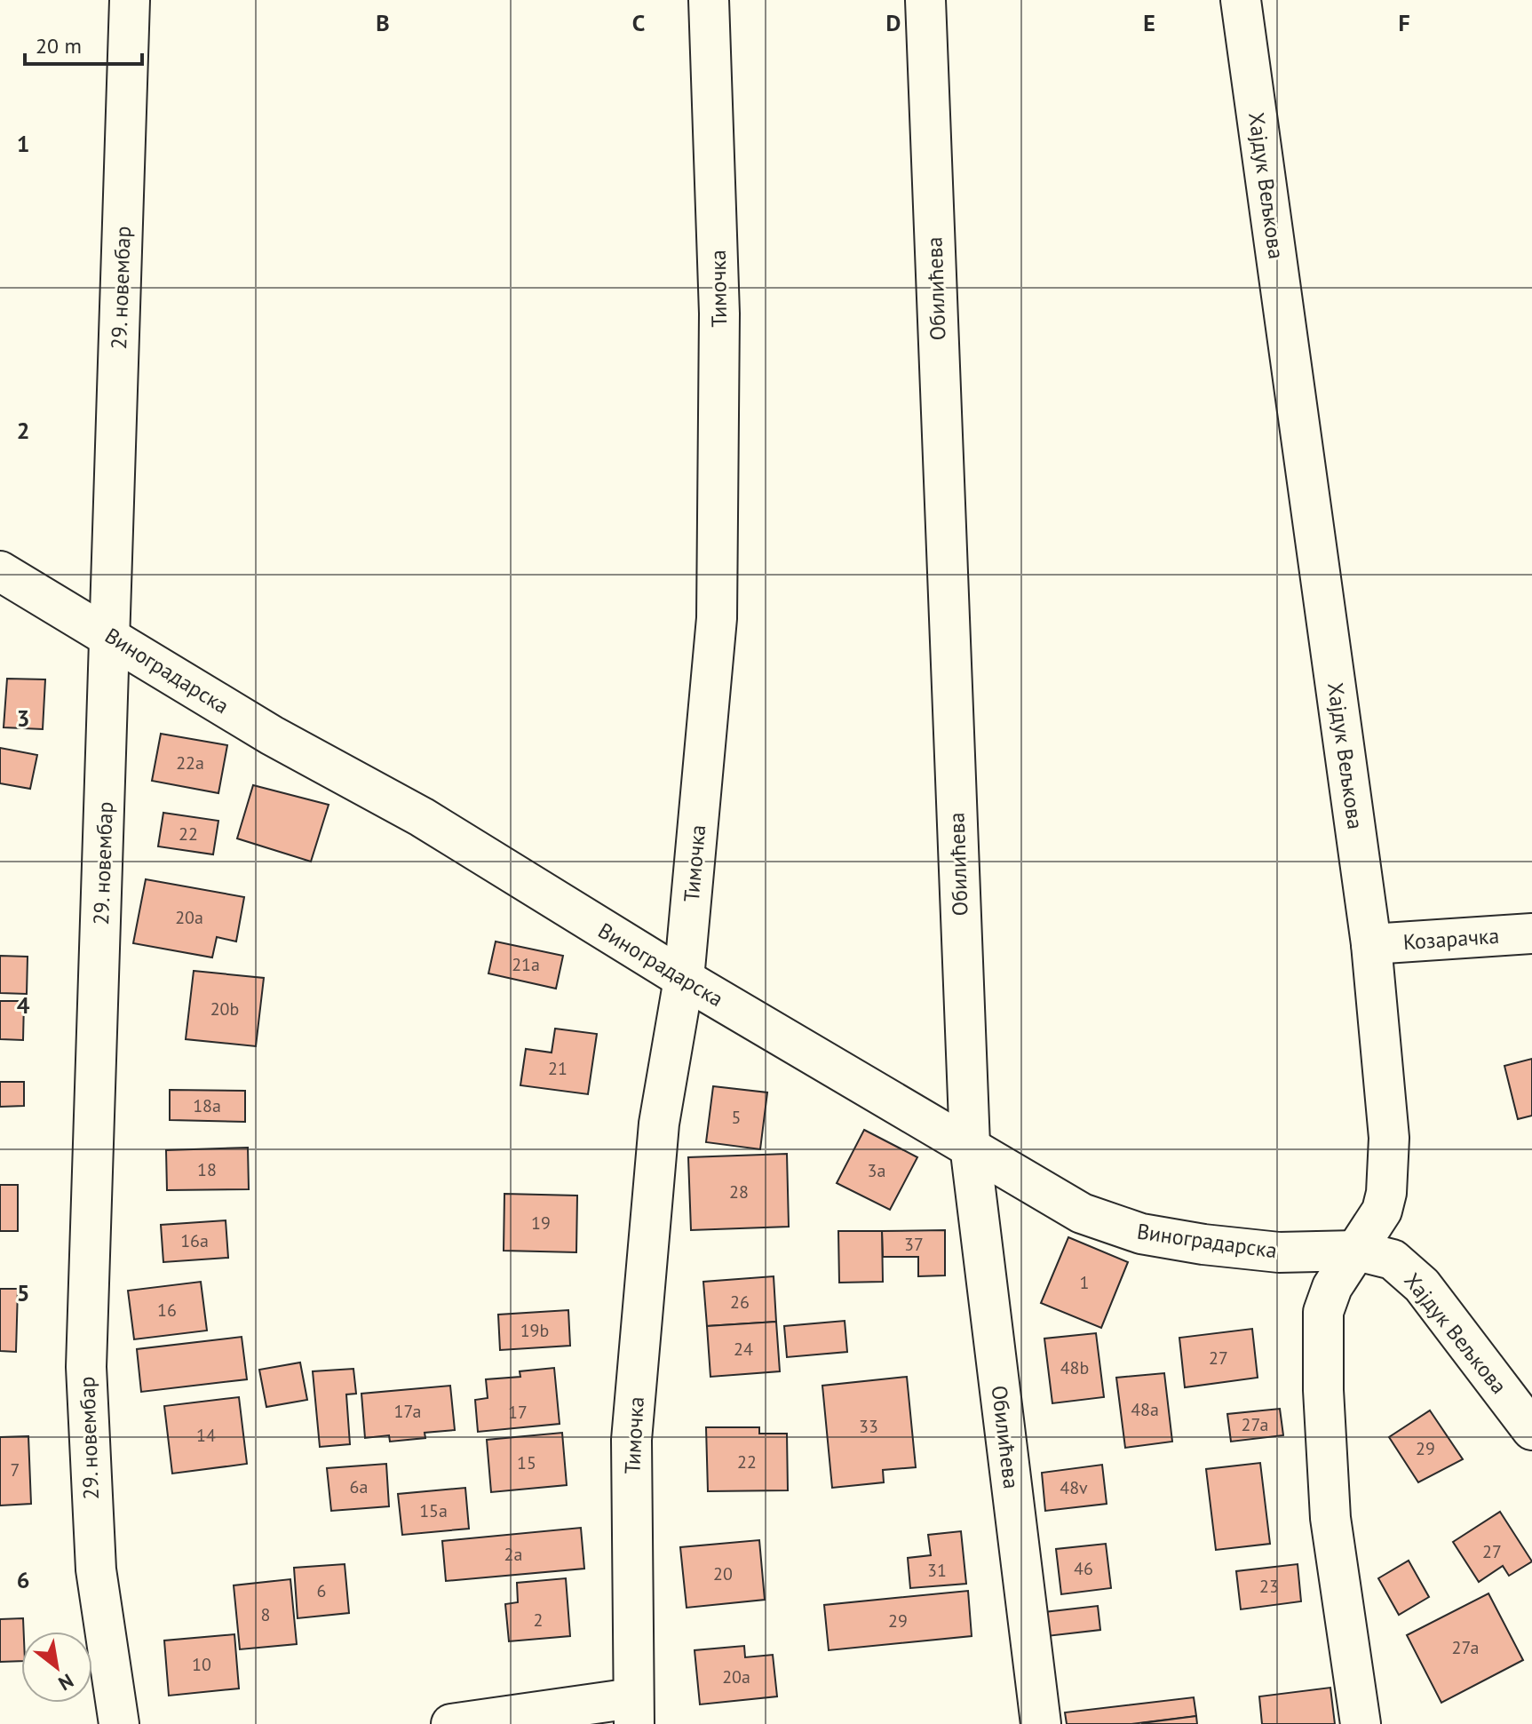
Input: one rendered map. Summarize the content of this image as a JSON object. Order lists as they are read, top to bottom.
{
  "streets": {
    "street": [
      "Хајдук Вељкова",
      "29. новембар",
      "Тимочка",
      "Обилићева",
      "Виноградарска",
      "Козарачка"
    ]
  },
  "crossings": [
    ["Хајдук Вељкова", "Виноградарска"],
    ["Хајдук Вељкова", "Козарачка"],
    ["29. новембар", "Виноградарска"],
    ["Тимочка", "Виноградарска"],
    ["Обилићева", "Виноградарска"]
  ],
  "house_numbers": [
    "22a",
    "22",
    "20a",
    "21a",
    "20b",
    "21",
    "18a",
    "5",
    "18",
    "3a",
    "28",
    "19",
    "16a",
    "37",
    "1",
    "26",
    "16",
    "19b",
    "24",
    "27",
    "48b",
    "48a",
    "17a",
    "17",
    "27a",
    "33",
    "14",
    "29",
    "22",
    "15",
    "7",
    "6a",
    "48v",
    "15a",
    "27",
    "2a",
    "46",
    "31",
    "20",
    "23",
    "6",
    "8",
    "2",
    "29",
    "27a",
    "10",
    "20a"
  ],
  "scale_bar": "20 m",
  "north": "bottom right",
  "grid": {
    "columns": [
      "B",
      "C",
      "D",
      "E",
      "F"
    ],
    "rows": [
      "1",
      "2",
      "3",
      "4",
      "5",
      "6"
    ]
  }
}
